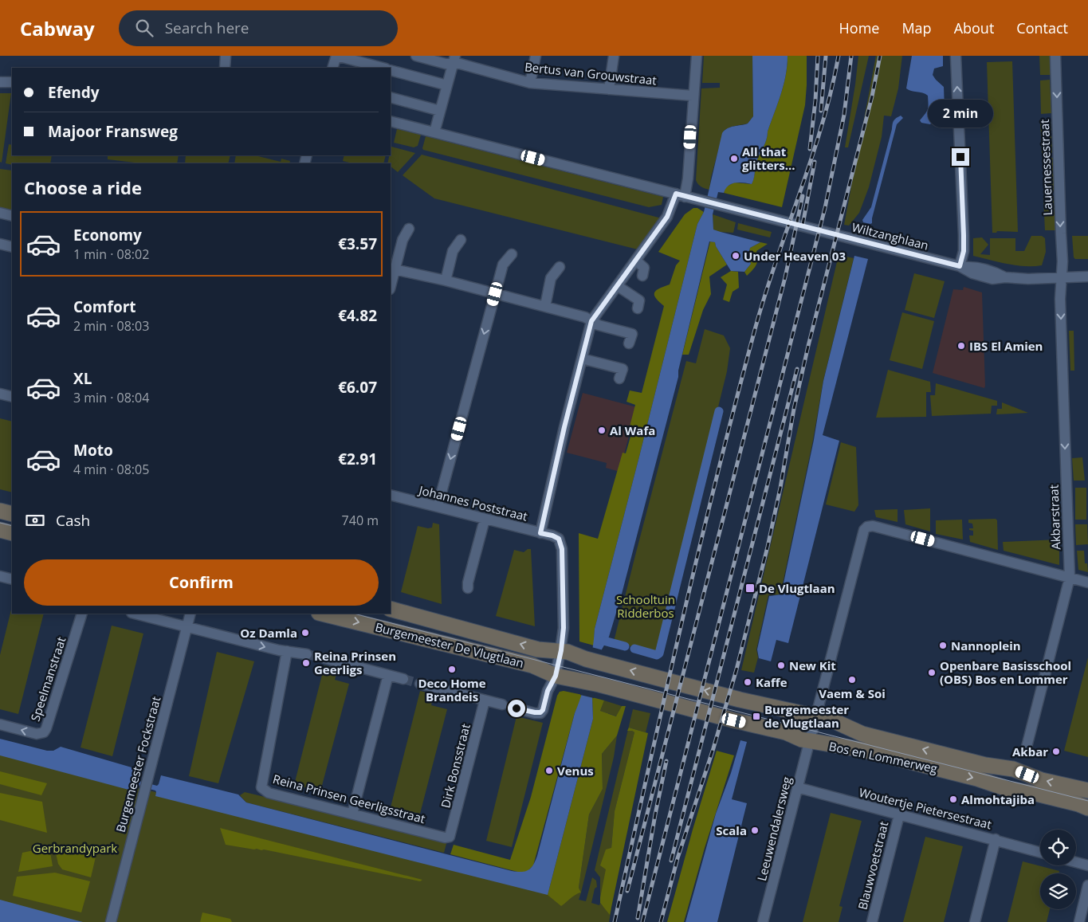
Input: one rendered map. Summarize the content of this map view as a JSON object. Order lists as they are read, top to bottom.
{
  "streets": {
    "main road": ["Burgemeester De Vlugtlaan", "Bos en Lommerweg"],
    "street": [
      "Bertus van Grouwstraat",
      "Lauernessestraat",
      "Wiltzanghlaan",
      "Johannes Poststraat",
      "Akbarstraat",
      "Speelmanstraat",
      "Burgemeester Fockstraat",
      "Dirk Bonsstraat",
      "Reina Prinsen Geerligsstraat",
      "Woutertje Pietersestraat",
      "Leeuwendalersweg",
      "Blauwvoetstraat"
    ]
  },
  "crossings": [
    ["Lauernessestraat", "Wiltzanghlaan"],
    ["Lauernessestraat", "Akbarstraat"],
    ["Wiltzanghlaan", "Akbarstraat"],
    ["Johannes Poststraat", "Burgemeester De Vlugtlaan"],
    ["Burgemeester De Vlugtlaan", "Bos en Lommerweg"],
    ["Bos en Lommerweg", "Leeuwendalersweg"],
    ["Dirk Bonsstraat", "Reina Prinsen Geerligsstraat"],
    ["Woutertje Pietersestraat", "Leeuwendalersweg"],
    ["Woutertje Pietersestraat", "Blauwvoetstraat"]
  ],
  "one_way": ["Lauernessestraat", "Akbarstraat", "Speelmanstraat"],
  "parks": ["Schooltuin Ridderbos", "Gerbrandypark"],
  "places": {
    "other": [
      "All that glitters...",
      "Under Heaven 03",
      "IBS El Amien",
      "Al Wafa",
      "Oz Damla",
      "Nannoplein",
      "Reina Prinsen Geerligs",
      "New Kit",
      "Deco Home Brandeis",
      "Openbare Basisschool (OBS) Bos en Lommer",
      "Vaem & Soi",
      "Kaffe",
      "Akbar",
      "Venus",
      "Almohtajiba",
      "Scala"
    ],
    "transit": ["De Vlugtlaan", "Burgemeester de Vlugtlaan"]
  },
  "page": {
    "header": "Cabway",
    "search": "Search here",
    "nav": [
      "Home",
      "Map",
      "About",
      "Contact"
    ],
    "banner": ["Efendy", "Majoor Fransweg"],
    "bubble": "2 min",
    "heading": "Choose a ride",
    "list": [
      {
        "name": "Economy",
        "note": "1 min · 08:02",
        "value": "€3.57"
      },
      {
        "name": "Comfort",
        "note": "2 min · 08:03",
        "value": "€4.82"
      },
      {
        "name": "XL",
        "note": "3 min · 08:04",
        "value": "€6.07"
      },
      {
        "name": "Moto",
        "note": "4 min · 08:05",
        "value": "€2.91"
      }
    ],
    "pay": ["Cash", "740 m"],
    "buttons": "Confirm"
  }
}
